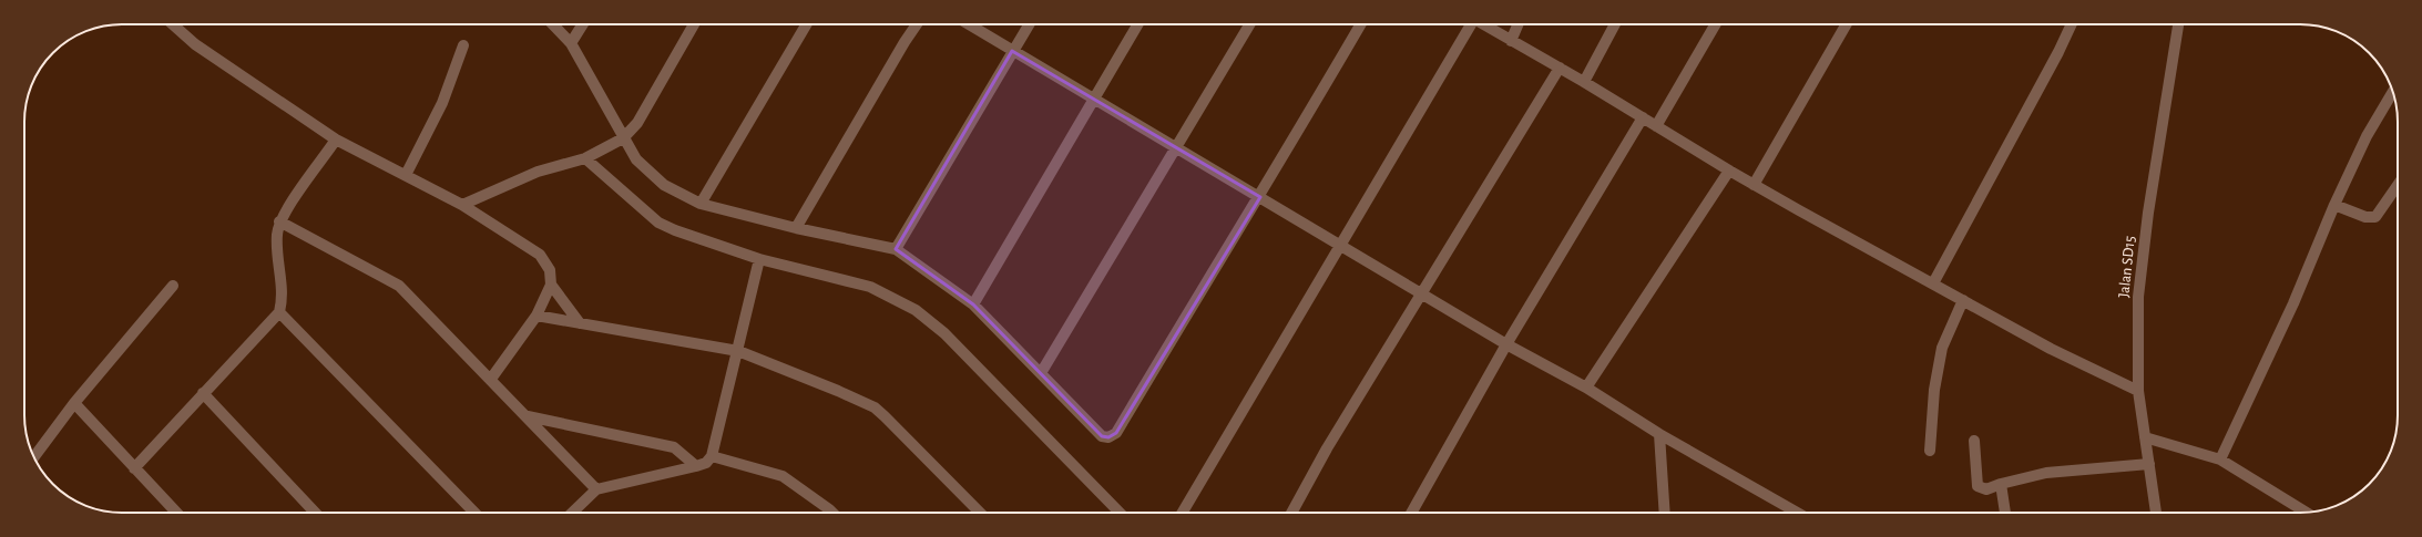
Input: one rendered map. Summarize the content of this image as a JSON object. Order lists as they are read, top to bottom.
{
  "streets": {
    "street": ["Jalan SD15"]
  }
}
